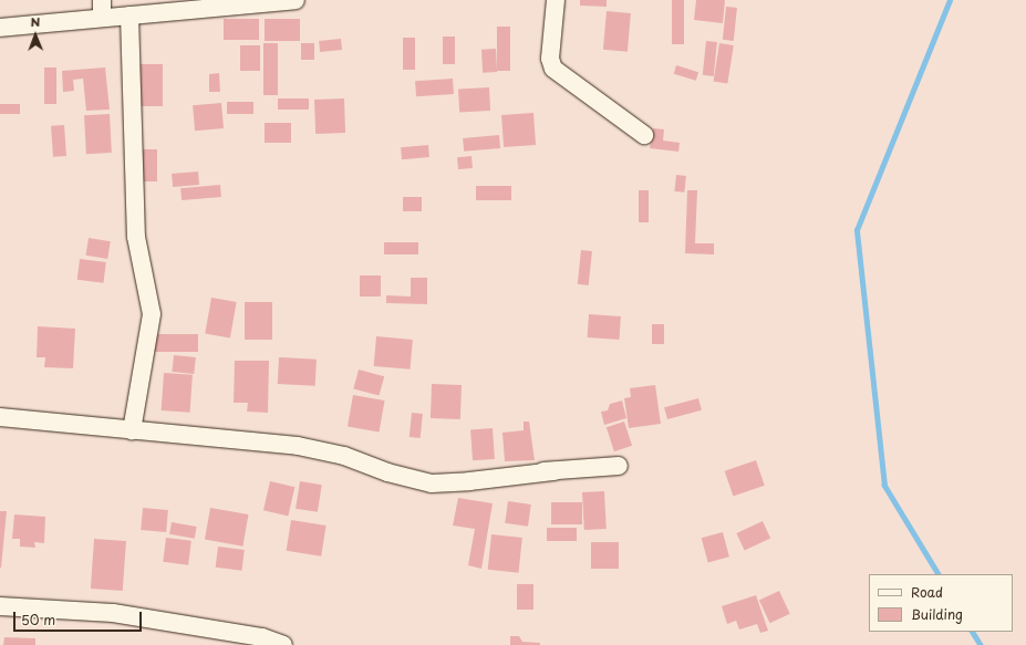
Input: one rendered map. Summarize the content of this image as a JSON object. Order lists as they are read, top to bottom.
{
  "legend": ["Road", "Building"],
  "scale_bar": "50 m",
  "north": "top"
}
